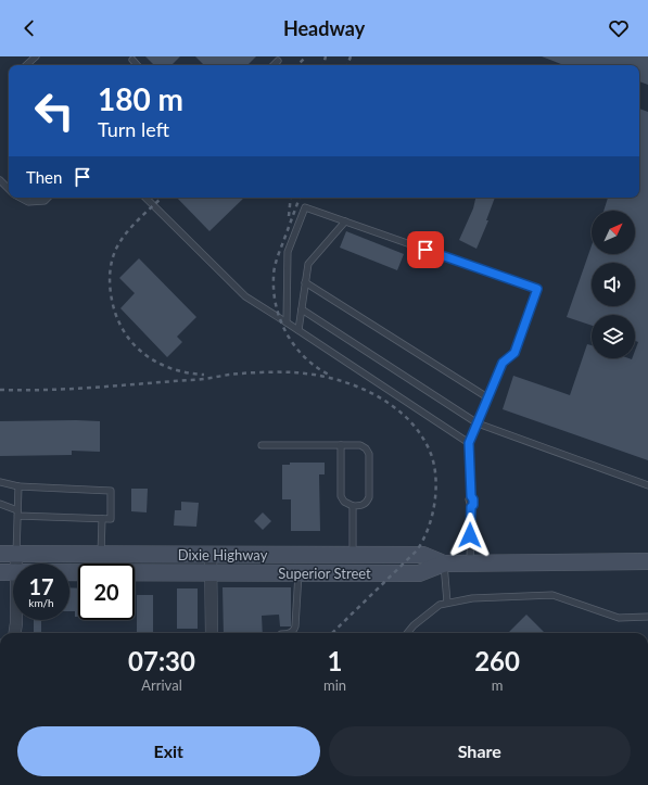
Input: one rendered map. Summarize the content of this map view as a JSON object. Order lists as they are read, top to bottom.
{
  "streets": {
    "main road": ["Dixie Highway", "Superior Street"]
  },
  "crossings": [
    ["Dixie Highway", "Superior Street"]
  ],
  "north": "top right",
  "page": {
    "header": "Headway",
    "turn": ["180 m", "Turn left"],
    "then": "Then",
    "speed": "17 km/h",
    "limit": "20",
    "eta": [
      "07:30",
      "Arrival",
      "1",
      "min",
      "260",
      "m"
    ],
    "buttons": ["Exit", "Share"]
  }
}
